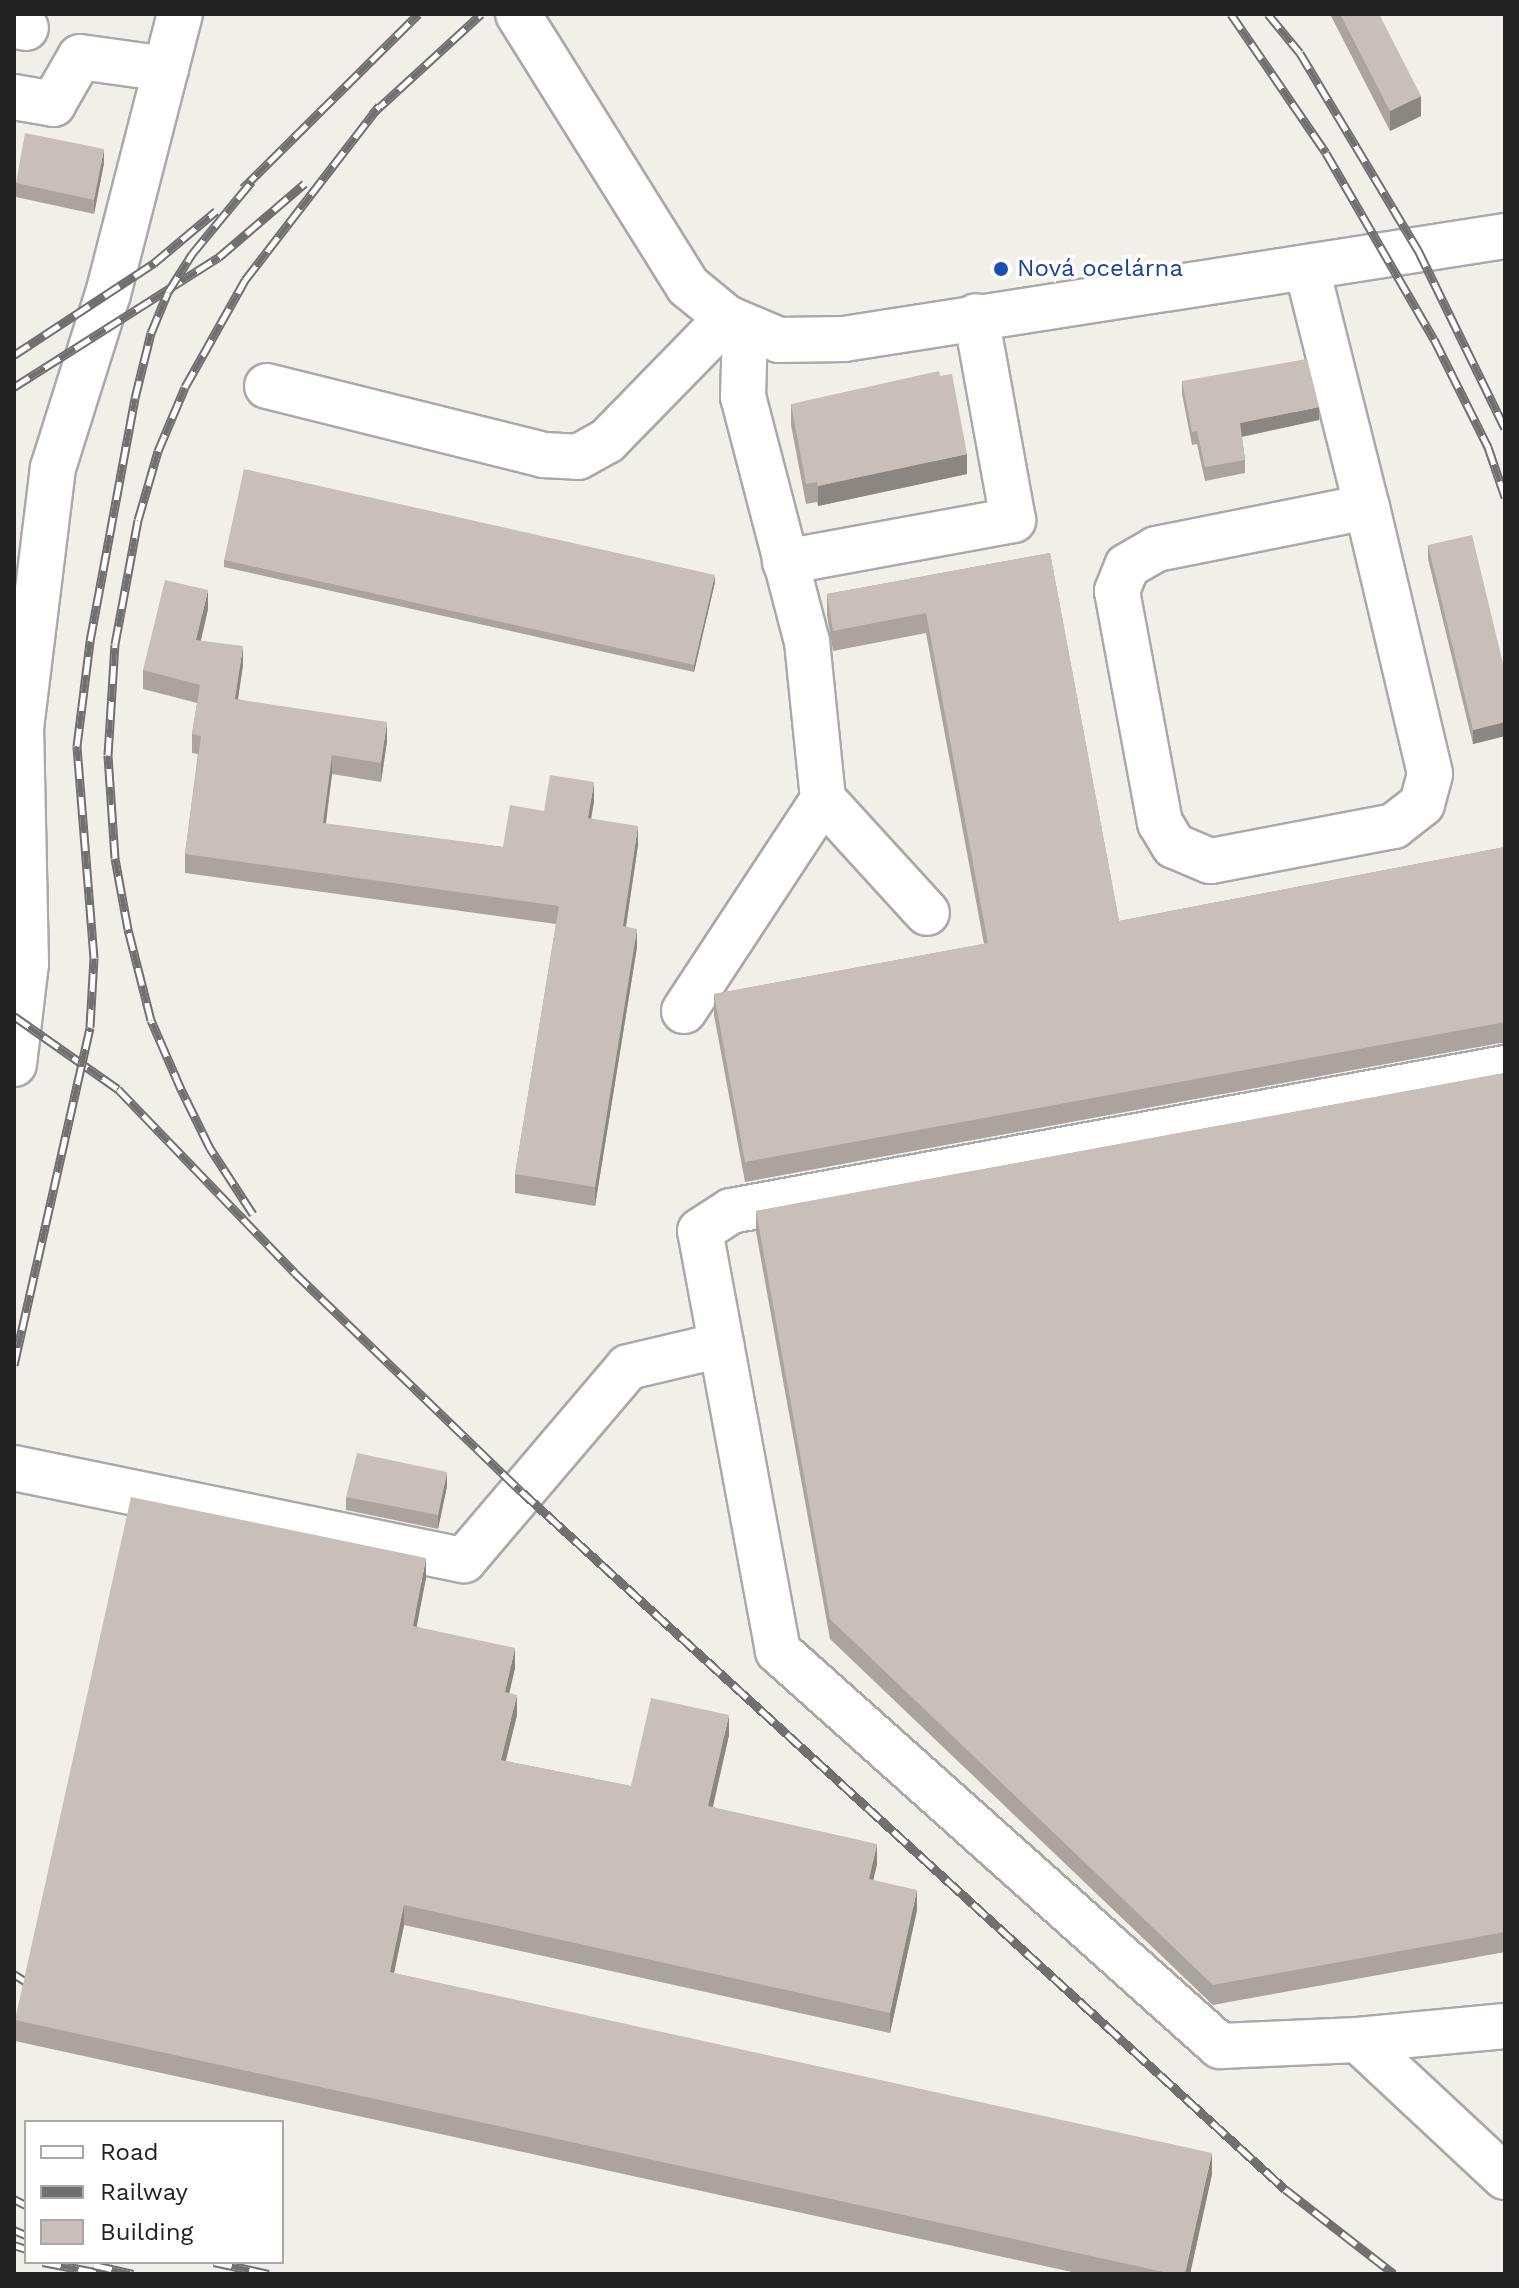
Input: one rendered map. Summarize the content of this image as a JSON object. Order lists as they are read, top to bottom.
{
  "places": ["Nová ocelárna"],
  "legend": ["Road", "Railway", "Building"]
}
